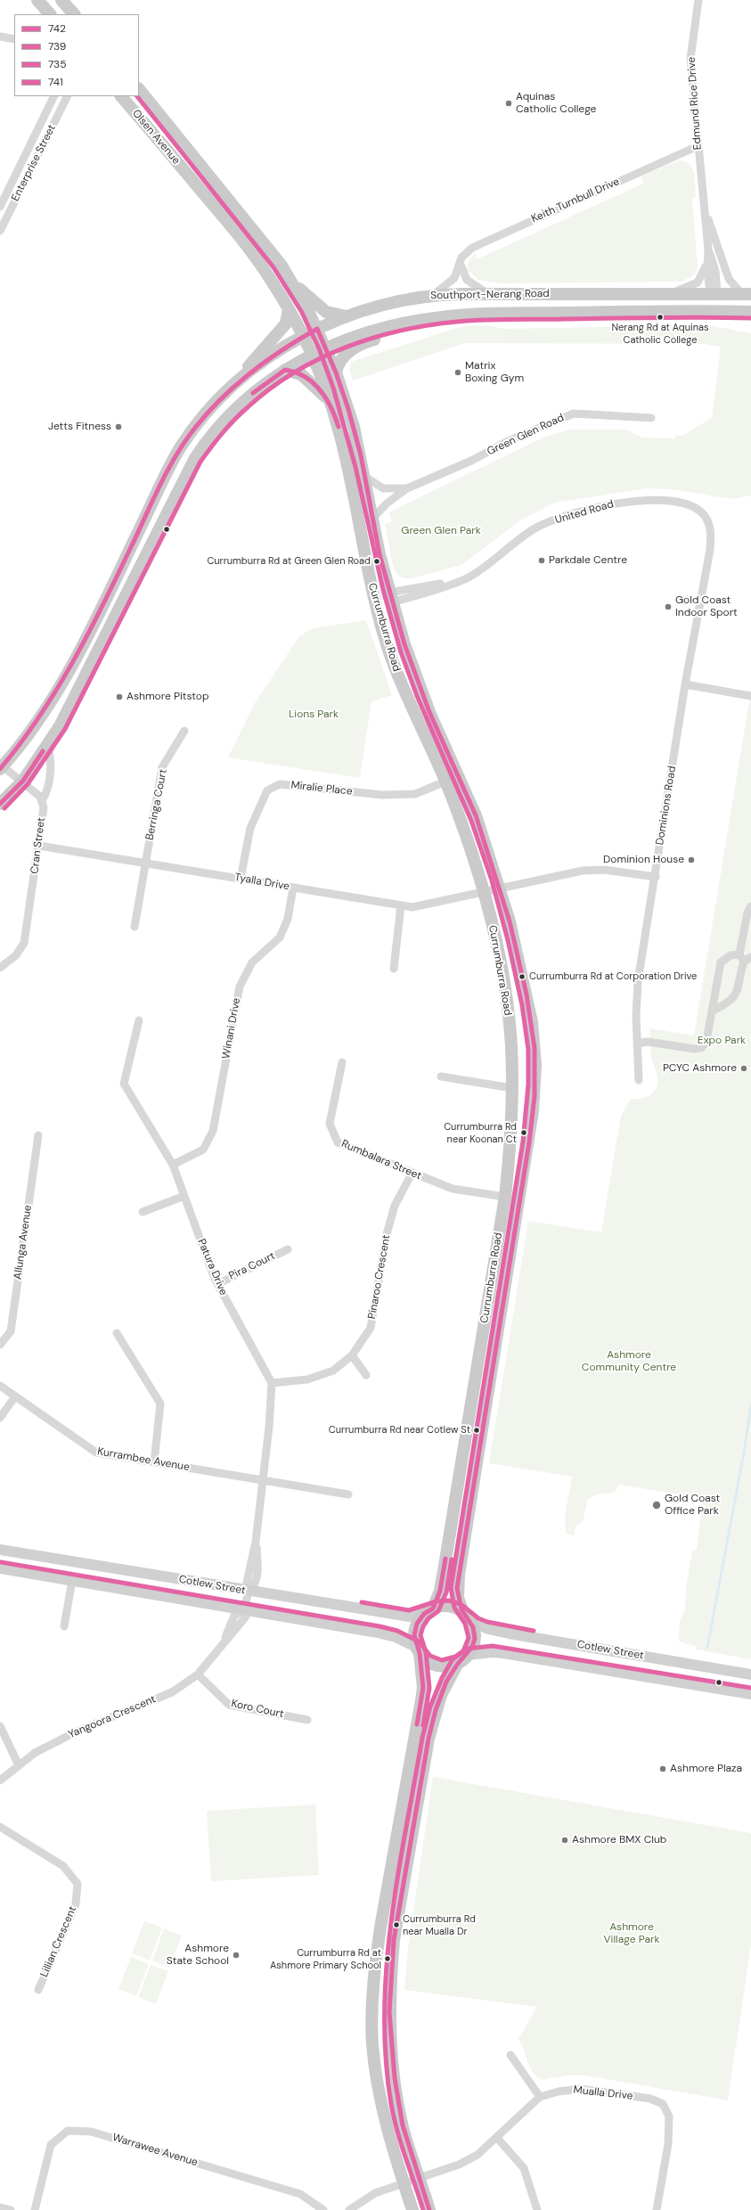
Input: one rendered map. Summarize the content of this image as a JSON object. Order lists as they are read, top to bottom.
{
  "streets": {
    "main road": [
      "Olsen Avenue",
      "Southport-Nerang Road",
      "Currumburra Road",
      "Cotlew Street"
    ],
    "street": [
      "Edmund Rice Drive",
      "Enterprise Street",
      "Keith Turnbull Drive",
      "Green Glen Road",
      "United Road",
      "Miralie Place",
      "Berringa Court",
      "Dominions Road",
      "Cran Street",
      "Tyalla Drive",
      "Winani Drive",
      "Rumbalara Street",
      "Allunga Avenue",
      "Pira Court",
      "Patura Drive",
      "Pinaroo Crescent",
      "Kurrambee Avenue",
      "Koro Court",
      "Yangoora Crescent",
      "Lillian Crescent",
      "Mualla Drive",
      "Warrawee Avenue"
    ]
  },
  "crossings": [
    ["Edmund Rice Drive", "Keith Turnbull Drive"],
    ["Edmund Rice Drive", "Southport-Nerang Road"],
    ["Olsen Avenue", "Southport-Nerang Road"],
    ["Olsen Avenue", "Currumburra Road"],
    ["Keith Turnbull Drive", "Southport-Nerang Road"],
    ["Southport-Nerang Road", "Currumburra Road"],
    ["Southport-Nerang Road", "Cran Street"],
    ["Green Glen Road", "Currumburra Road"],
    ["United Road", "Currumburra Road"],
    ["United Road", "Dominions Road"],
    ["Currumburra Road", "Miralie Place"],
    ["Currumburra Road", "Tyalla Drive"],
    ["Currumburra Road", "Rumbalara Street"],
    ["Currumburra Road", "Cotlew Street"],
    ["Miralie Place", "Tyalla Drive"],
    ["Berringa Court", "Tyalla Drive"],
    ["Dominions Road", "Tyalla Drive"],
    ["Cran Street", "Tyalla Drive"],
    ["Tyalla Drive", "Winani Drive"],
    ["Winani Drive", "Patura Drive"],
    ["Rumbalara Street", "Pinaroo Crescent"],
    ["Pira Court", "Patura Drive"],
    ["Patura Drive", "Pinaroo Crescent"],
    ["Cotlew Street", "Yangoora Crescent"],
    ["Koro Court", "Yangoora Crescent"]
  ],
  "parks": [
    "Green Glen Park",
    "Lions Park",
    "Expo Park",
    "Ashmore Community Centre",
    "Ashmore Village Park"
  ],
  "places": [
    "Aquinas Catholic College",
    "Nerang Rd at Aquinas Catholic College",
    "Matrix Boxing Gym",
    "Jetts Fitness",
    "Parkdale Centre",
    "Currumburra Rd at Green Glen Road",
    "Gold Coast Indoor Sport",
    "Ashmore Pitstop",
    "Dominion House",
    "Currumburra Rd at Corporation Drive",
    "PCYC Ashmore",
    "Currumburra Rd near Koonan Ct",
    "Currumburra Rd near Cotlew St",
    "Gold Coast Office Park",
    "Ashmore Plaza",
    "Ashmore BMX Club",
    "Currumburra Rd near Mualla Dr",
    "Ashmore State School",
    "Currumburra Rd at Ashmore Primary School"
  ],
  "lines": [
    "transit line 739",
    "transit line 735",
    "transit line 742",
    "transit line 741"
  ],
  "legend": [
    "742",
    "739",
    "735",
    "741"
  ]
}
